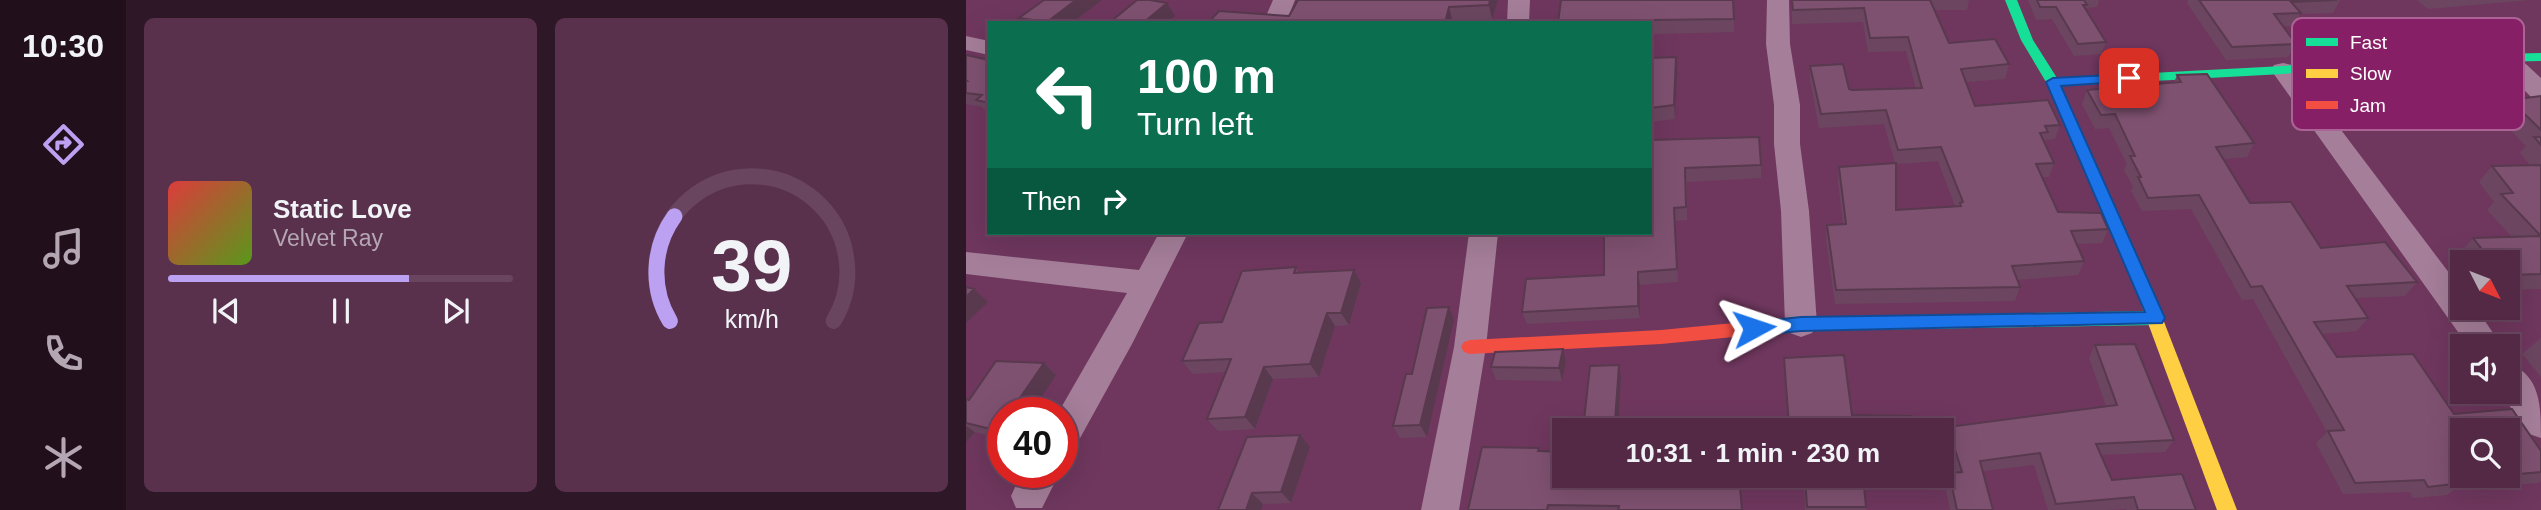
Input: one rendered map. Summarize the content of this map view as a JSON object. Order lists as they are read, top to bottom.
{
  "legend": ["Fast", "Slow", "Jam"],
  "north": "bottom right",
  "page": {
    "tabs": "10:30",
    "turn": ["100 m", "Turn left"],
    "then": "Then",
    "song": ["Static Love", "Velvet Ray"],
    "limit": "40",
    "trip": "10:31 · 1 min · 230 m",
    "gauge": ["39", "km/h"]
  }
}
